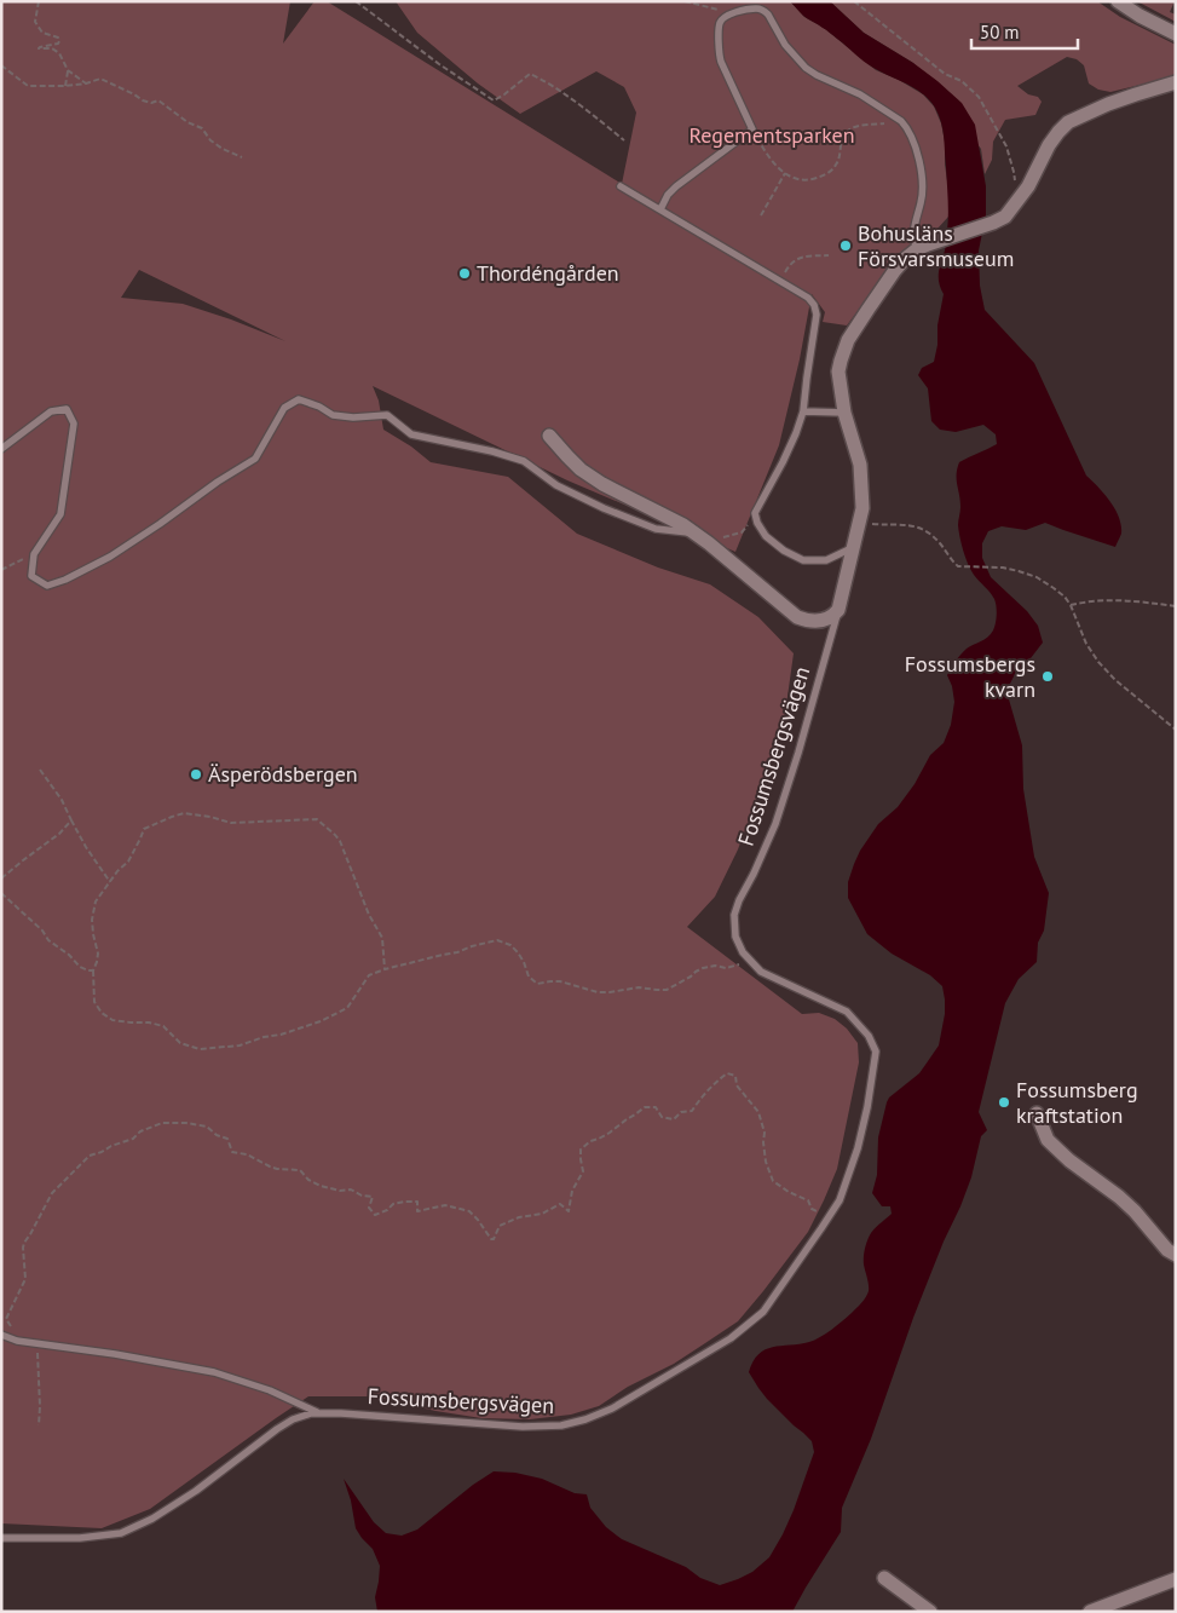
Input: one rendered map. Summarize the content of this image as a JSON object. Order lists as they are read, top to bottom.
{
  "streets": {
    "lane": ["Fossumsbergsvägen"]
  },
  "parks": ["Regementsparken"],
  "places": [
    "Bohusläns Försvarsmuseum",
    "Thordéngården",
    "Fossumsbergs kvarn",
    "Äsperödsbergen",
    "Fossumsberg kraftstation"
  ],
  "scale_bar": "50 m"
}
